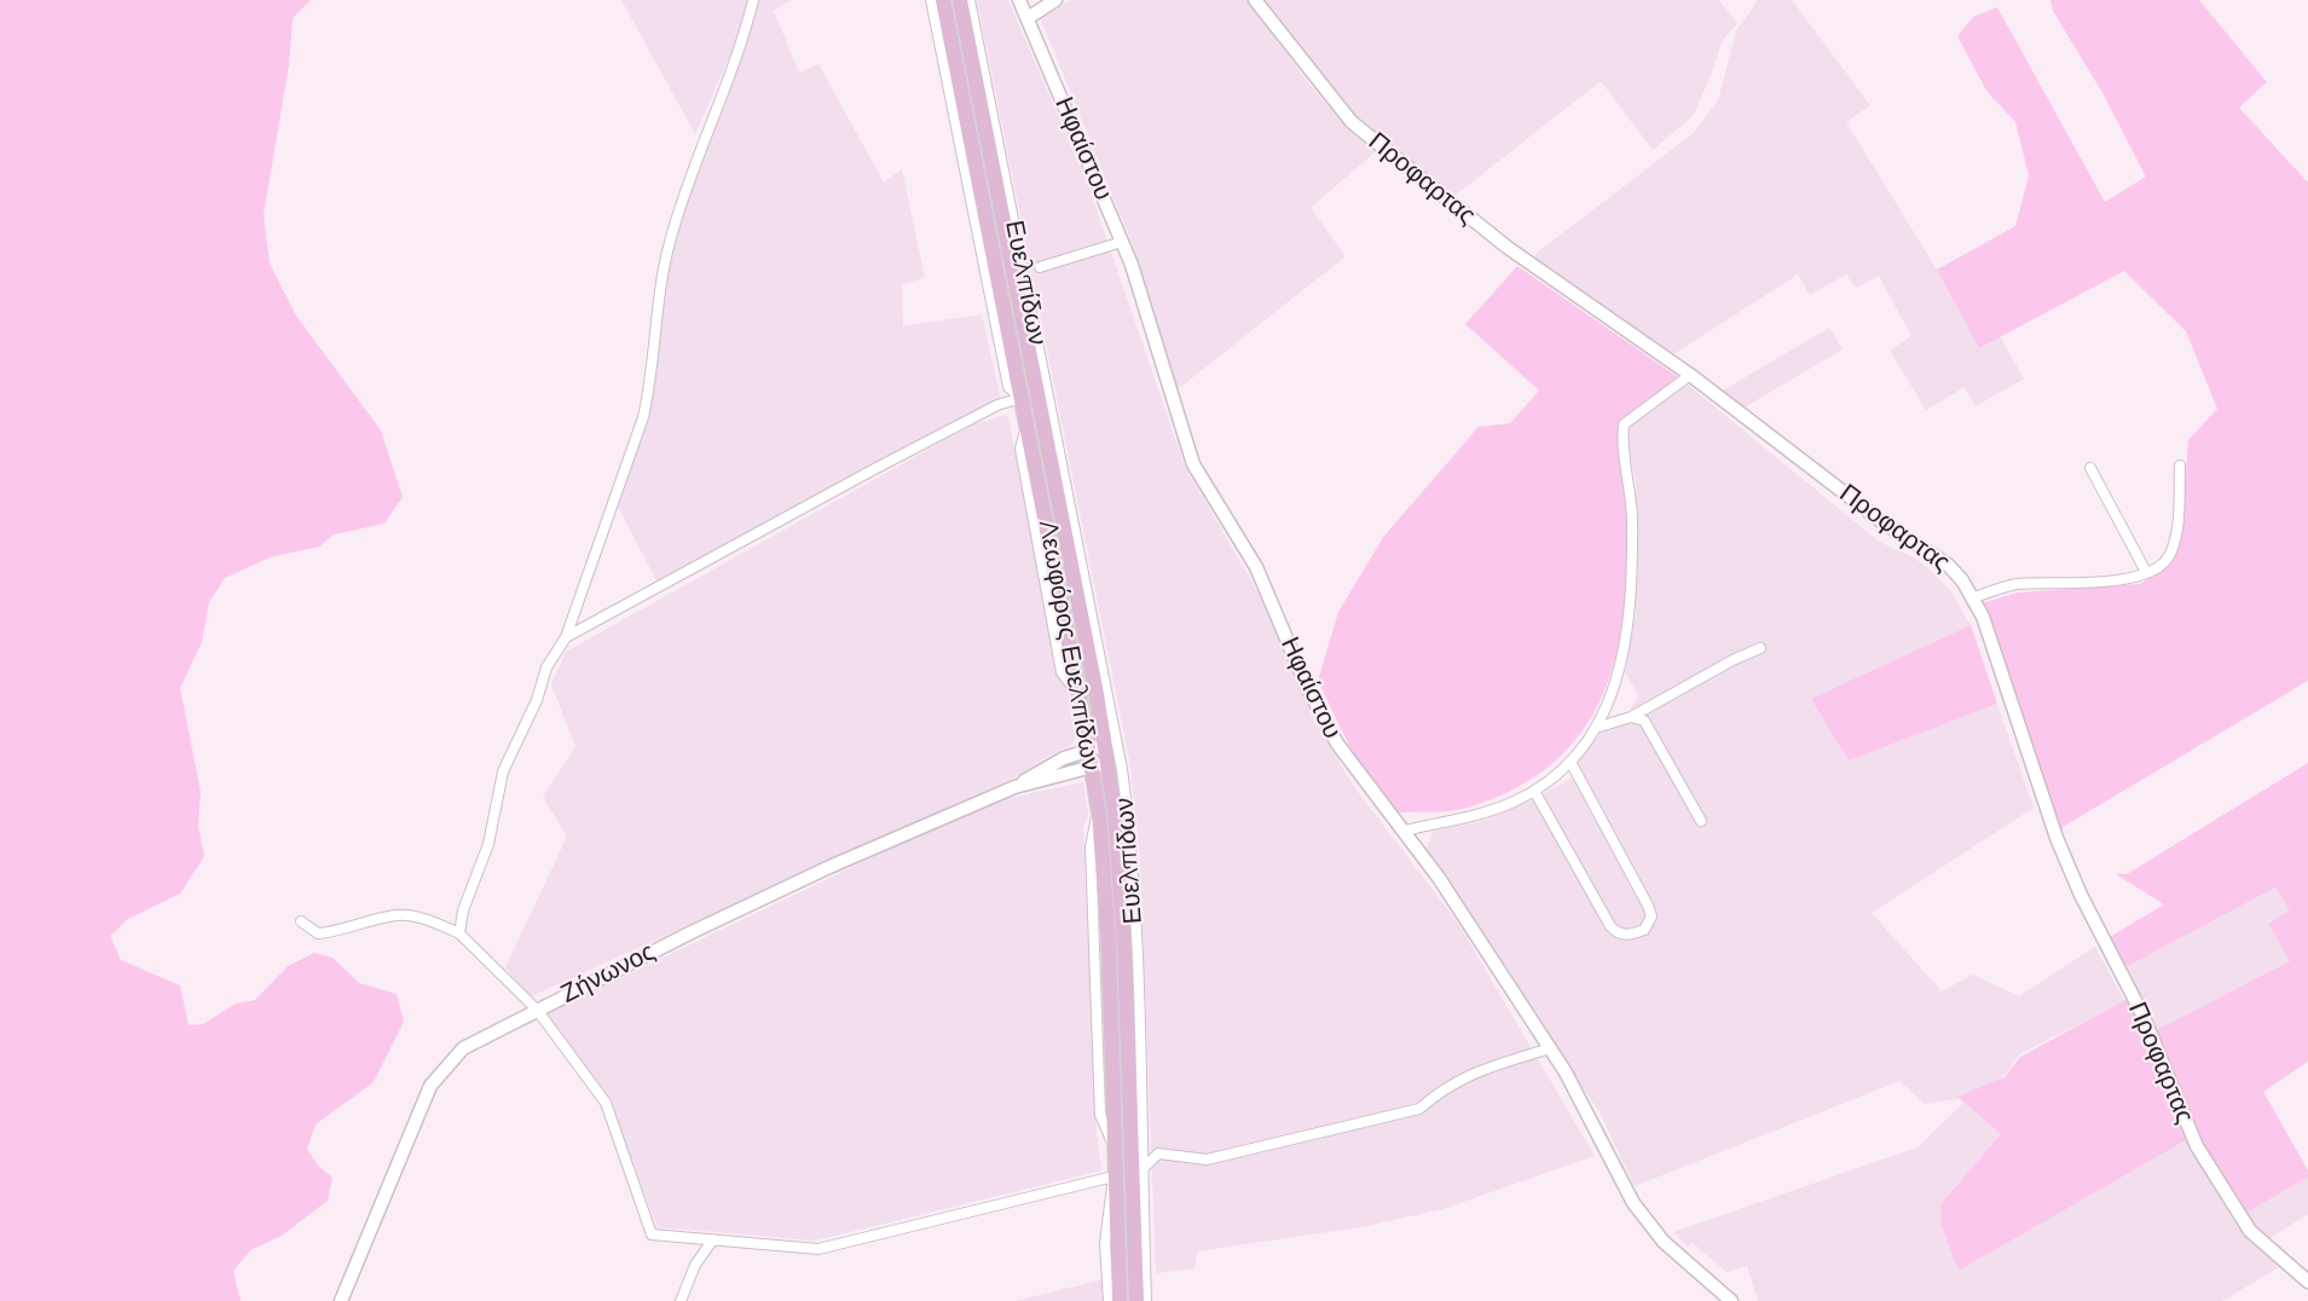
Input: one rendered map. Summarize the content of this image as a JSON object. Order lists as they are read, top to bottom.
{
  "streets": {
    "main road": ["Λεωφόρος Ευελπίδων"],
    "street": [
      "Ηφαίστου",
      "Προφαρτας",
      "Ευελπίδων",
      "Ζήνωνος"
    ]
  },
  "crossings": [
    ["Ευελπίδων", "Λεωφόρος Ευελπίδων"]
  ]
}
